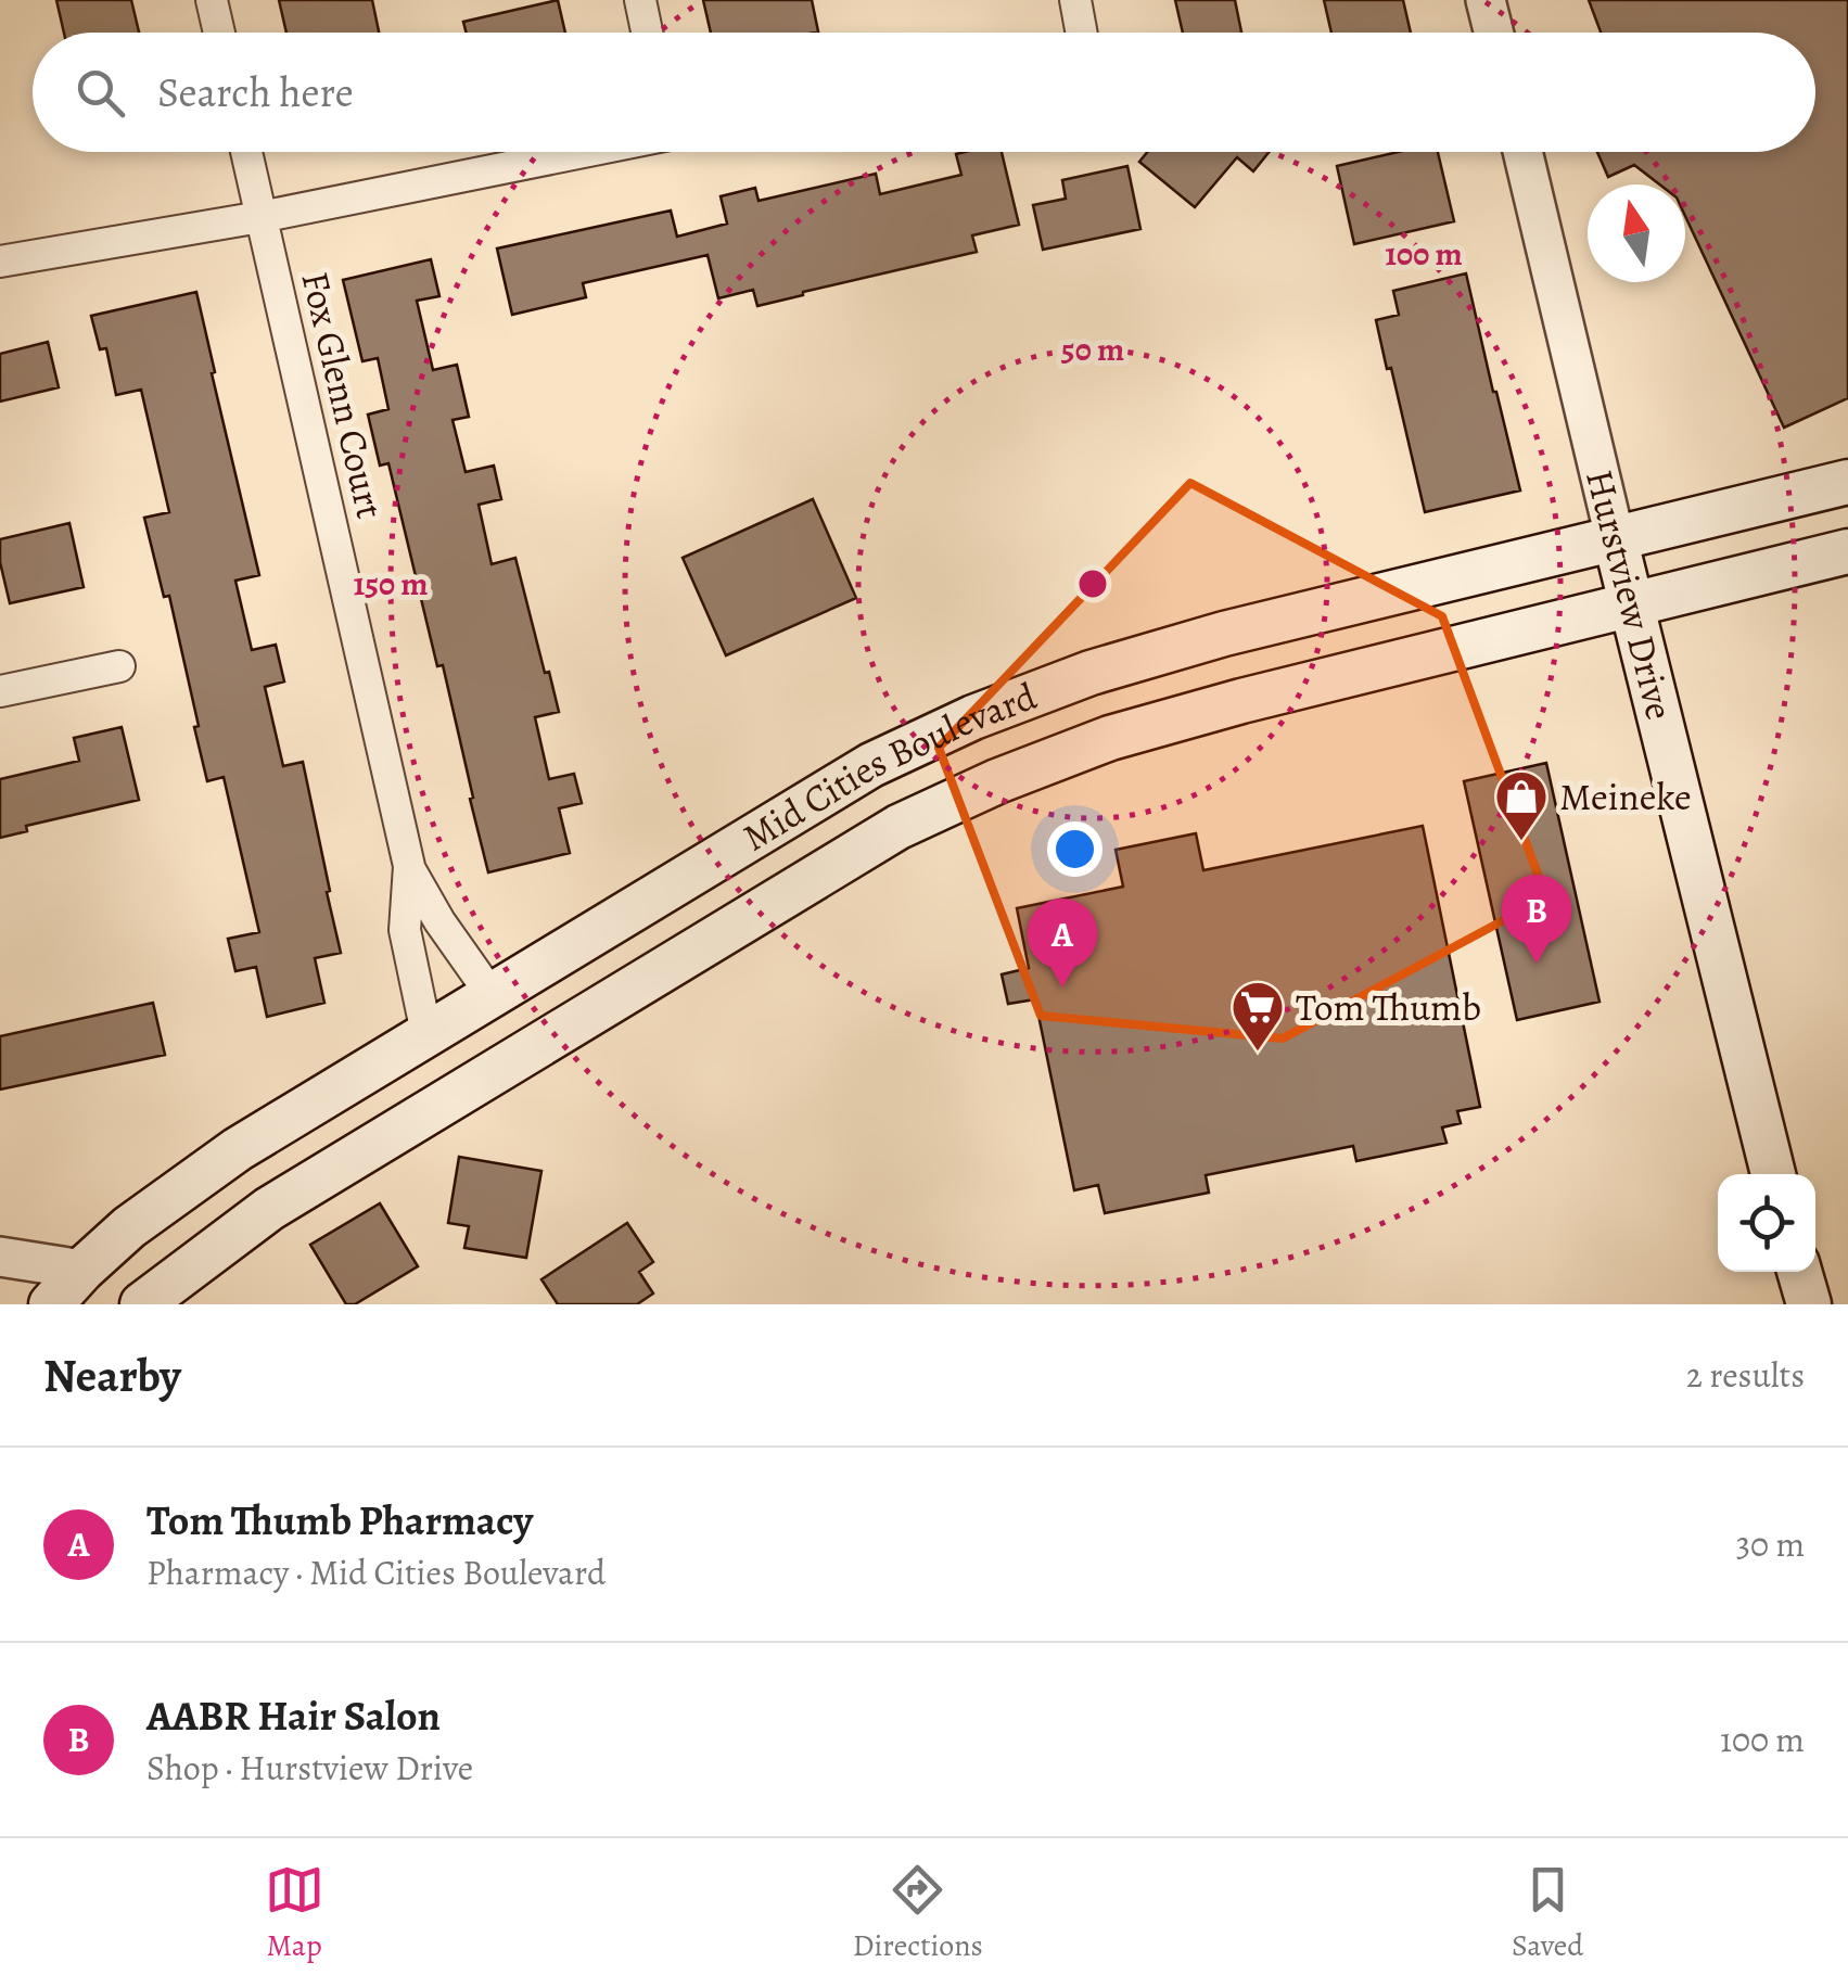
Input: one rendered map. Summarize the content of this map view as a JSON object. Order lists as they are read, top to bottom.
{
  "streets": {
    "main road": ["Hurstview Drive", "Mid Cities Boulevard"],
    "street": ["Fox Glenn Court"]
  },
  "crossings": [
    ["Fox Glenn Court", "Mid Cities Boulevard"],
    ["Hurstview Drive", "Mid Cities Boulevard"]
  ],
  "places": {
    "shop": ["Meineke"],
    "supermarket": ["Tom Thumb"]
  },
  "north": "top",
  "page": {
    "search": "Search here",
    "pins": ["B", "A"],
    "heading": ["Nearby", "2 results"],
    "list": [
      {
        "mark": "A",
        "name": "Tom Thumb Pharmacy",
        "note": "Pharmacy · Mid Cities Boulevard",
        "value": "30 m"
      },
      {
        "mark": "B",
        "name": "AABR Hair Salon",
        "note": "Shop · Hurstview Drive",
        "value": "100 m"
      }
    ],
    "nav": ["Map", "Directions", "Saved"]
  },
  "rings": ["100 m", "50 m", "150 m"]
}
